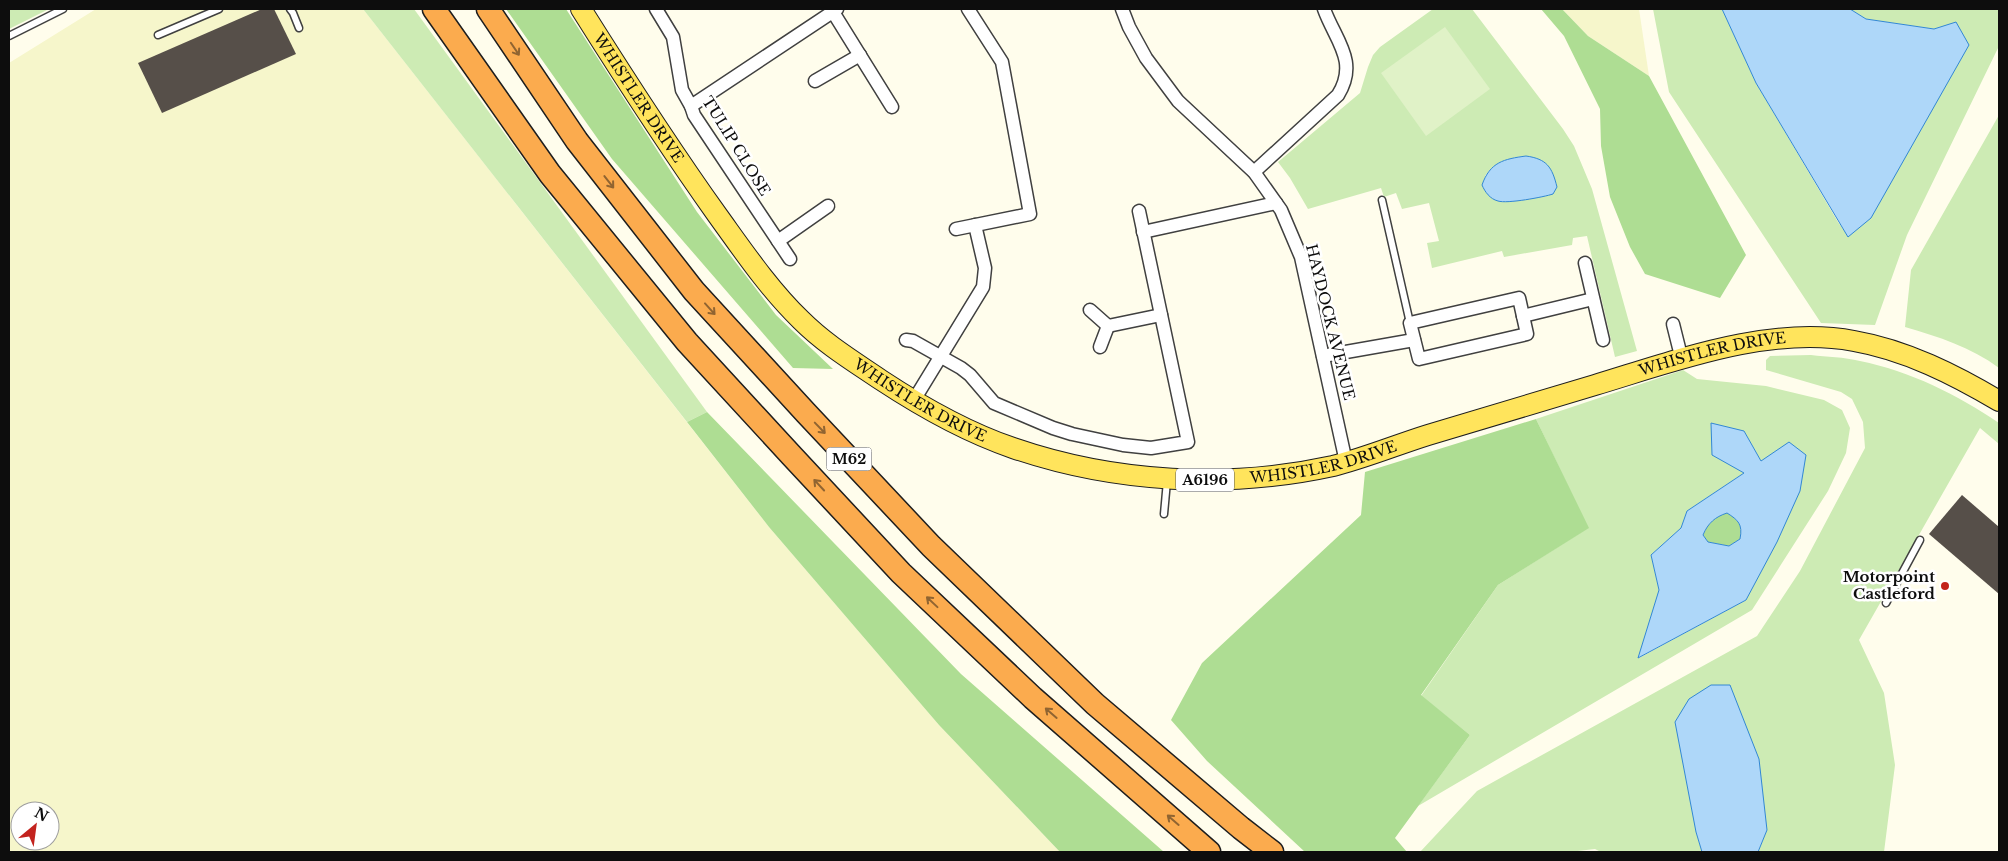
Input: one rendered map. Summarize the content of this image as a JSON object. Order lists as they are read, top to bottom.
{
  "streets": {
    "highway": ["M62"],
    "main road": ["WHISTLER DRIVE", "A6196"],
    "street": ["TULIP CLOSE", "HAYDOCK AVENUE"]
  },
  "crossings": [
    ["WHISTLER DRIVE", "HAYDOCK AVENUE"]
  ],
  "places": ["Motorpoint Castleford"],
  "north": "top right"
}
